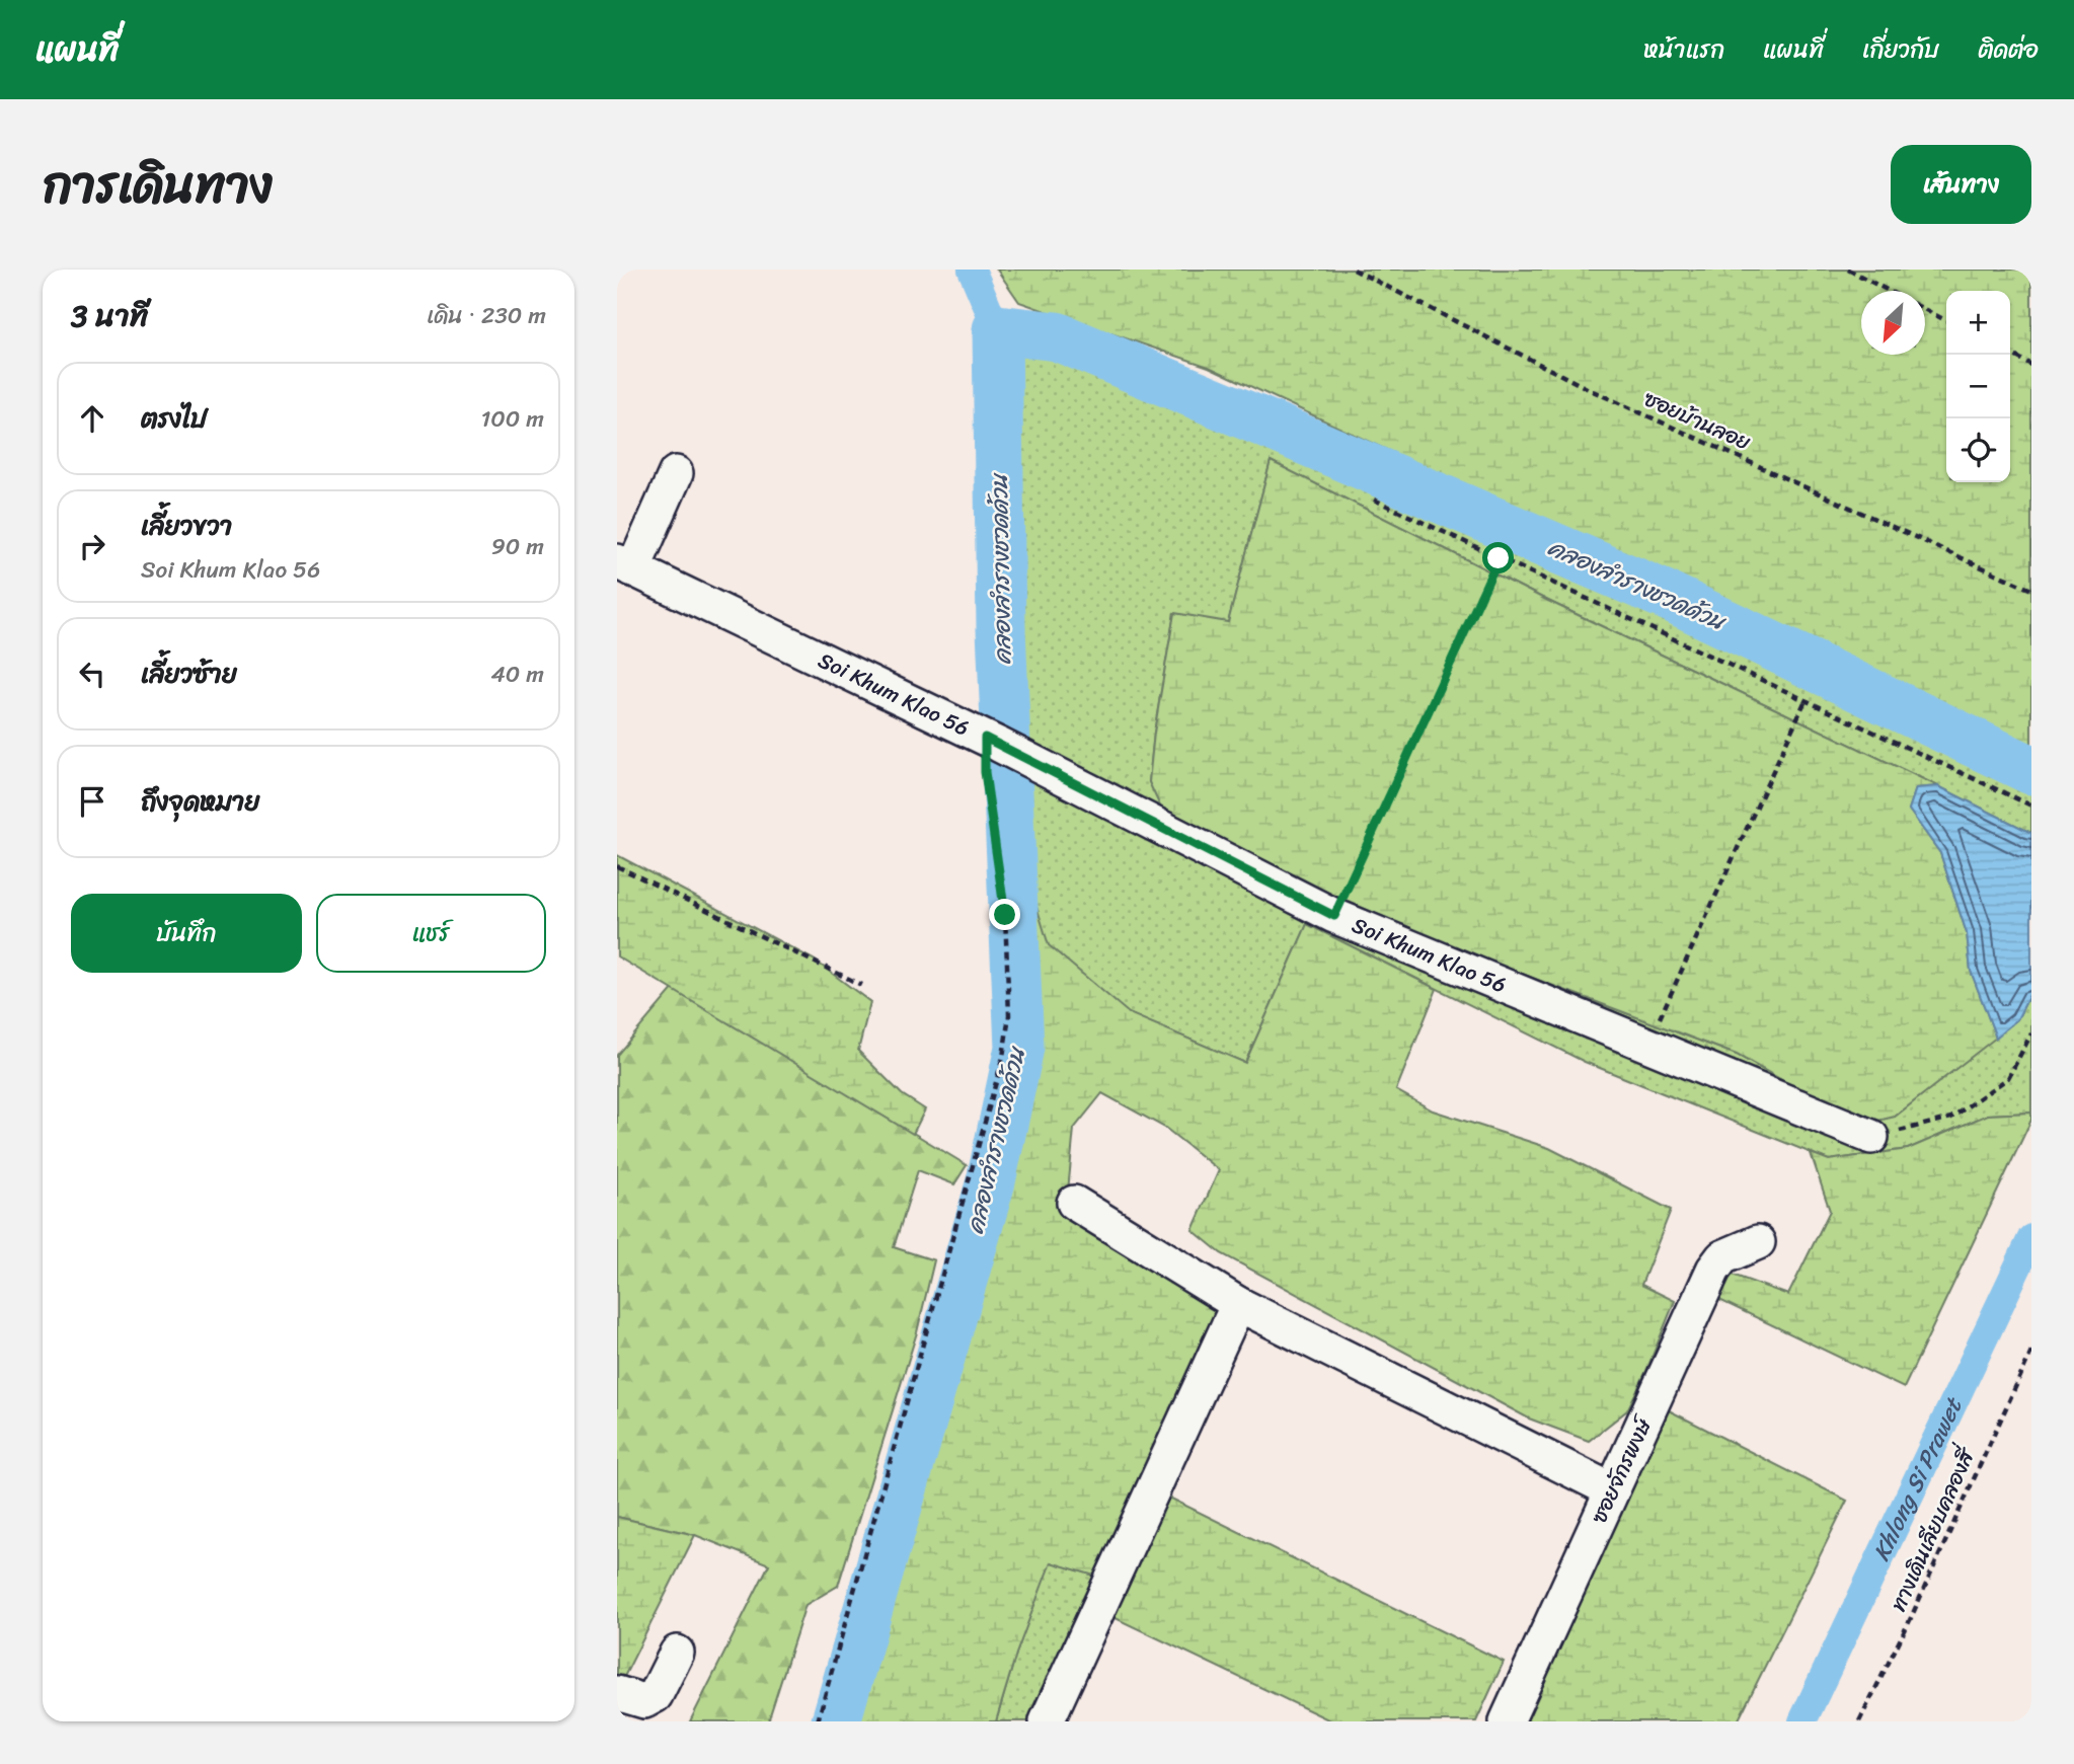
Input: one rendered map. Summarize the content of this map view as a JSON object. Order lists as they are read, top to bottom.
{
  "streets": {
    "street": ["Soi Khum Klao 56", "ซอยจักรพงษ์"],
    "path": ["ซอยบ้านลอย", "ทางเดินเลียบคลองสี่"]
  },
  "water": ["คลองลำรางชวดด้วน", "Khlong Si Prawet"],
  "north": "bottom left",
  "page": {
    "header": "แผนที่",
    "nav": [
      "หน้าแรก",
      "แผนที่",
      "เกี่ยวกับ",
      "ติดต่อ"
    ],
    "title": "การเดินทาง",
    "buttons": [
      "เส้นทาง",
      ["บันทึก", "แชร์"]
    ],
    "heading": ["3 นาที", "เดิน · 230 m"],
    "map_buttons": ["+", "−"],
    "list": [
      ["ตรงไป", "100 m"],
      ["เลี้ยวขวา", "Soi Khum Klao 56", "90 m"],
      ["เลี้ยวซ้าย", "40 m"],
      "ถึงจุดหมาย"
    ]
  }
}
